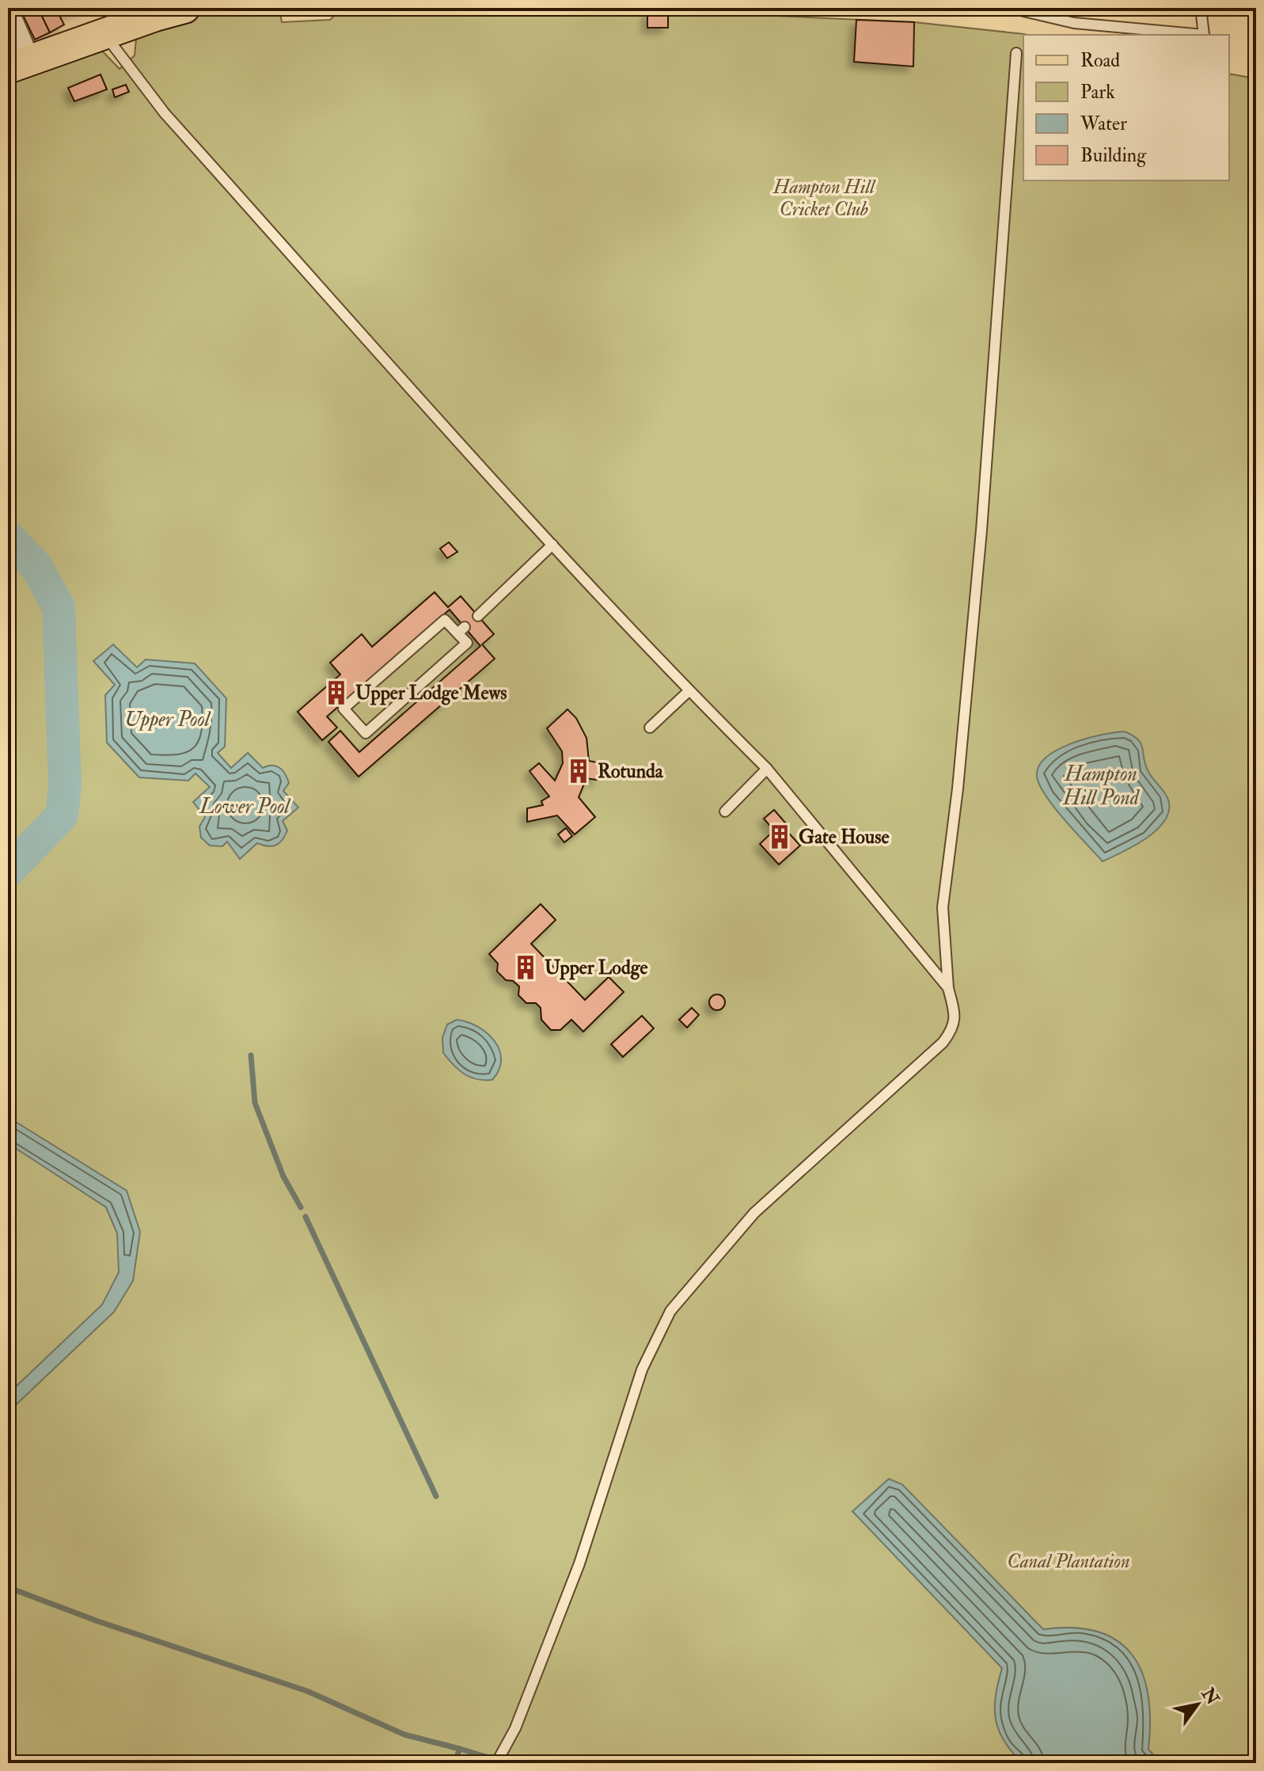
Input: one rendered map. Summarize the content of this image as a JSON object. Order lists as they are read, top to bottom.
{
  "water": ["Upper Pool", "Hampton Hill Pond", "Lower Pool"],
  "parks": ["Hampton Hill Cricket Club", "Canal Plantation"],
  "places": {
    "building": [
      "Upper Lodge Mews",
      "Rotunda",
      "Gate House",
      "Upper Lodge"
    ]
  },
  "legend": [
    "Road",
    "Park",
    "Water",
    "Building"
  ],
  "north": "top right"
}
